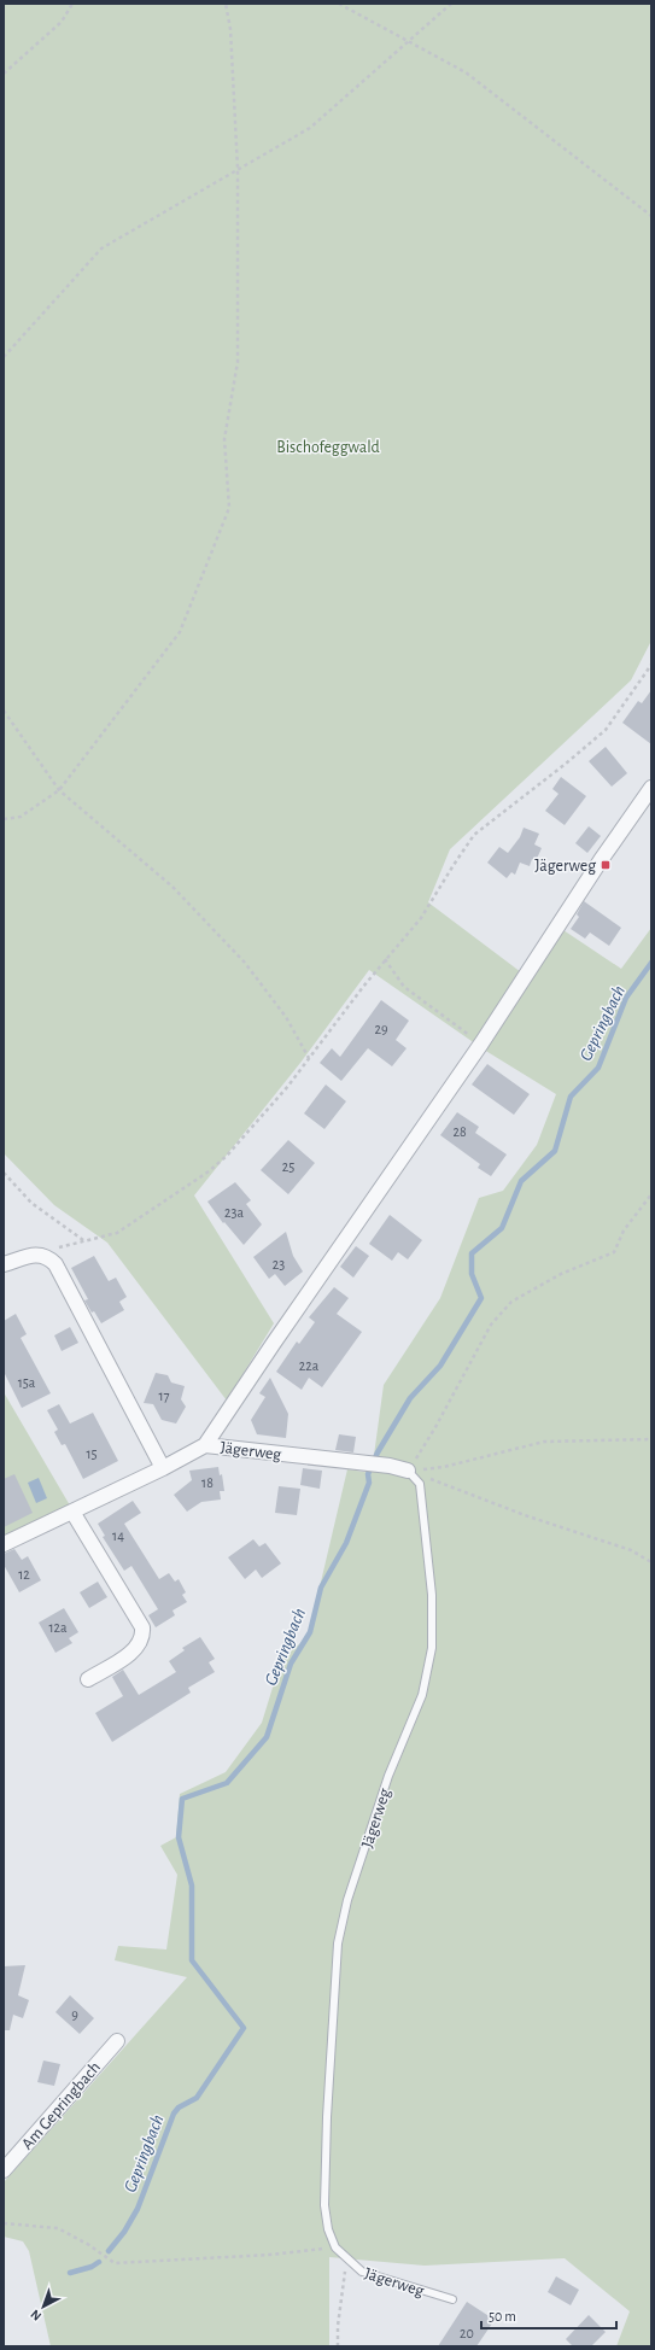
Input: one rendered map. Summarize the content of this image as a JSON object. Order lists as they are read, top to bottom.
{
  "streets": {
    "street": ["Jägerweg", "Am Gepringbach"]
  },
  "water": ["Gepringbach"],
  "parks": ["Bischofeggwald"],
  "places": {
    "transit": ["Jägerweg"]
  },
  "house_numbers": [
    "29",
    "28",
    "25",
    "23a",
    "23",
    "22a",
    "15a",
    "17",
    "15",
    "18",
    "14",
    "12",
    "12a",
    "9",
    "20"
  ],
  "scale_bar": "50 m",
  "north": "bottom left"
}
